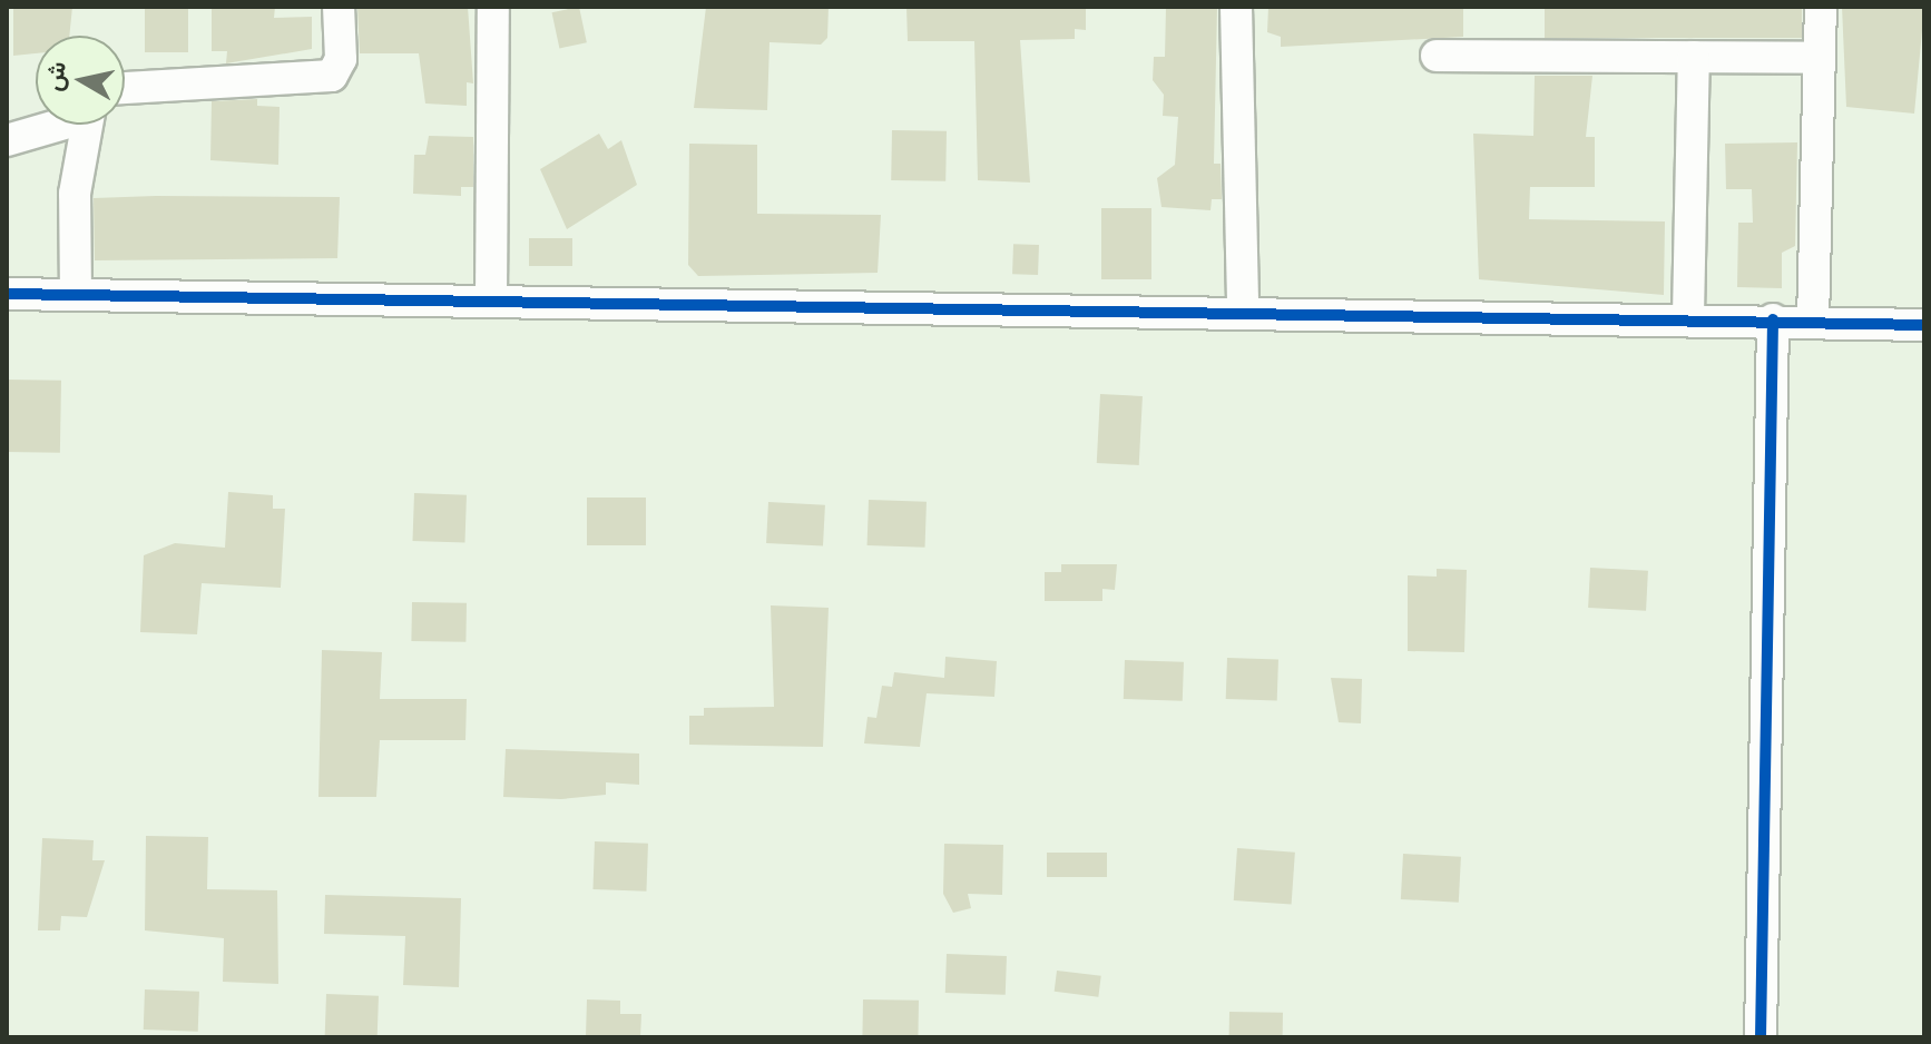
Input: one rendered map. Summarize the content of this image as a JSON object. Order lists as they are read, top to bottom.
{
  "north": "left"
}
